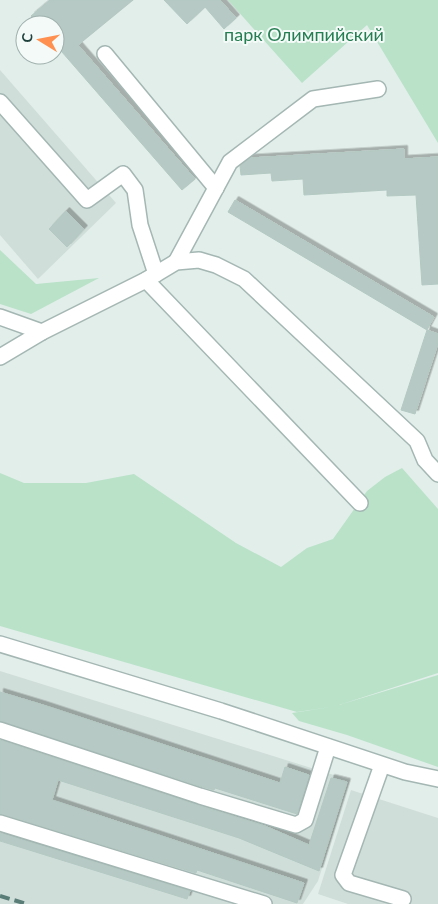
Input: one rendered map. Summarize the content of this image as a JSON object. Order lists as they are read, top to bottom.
{
  "parks": ["парк Олимпийский"],
  "north": "left"
}
